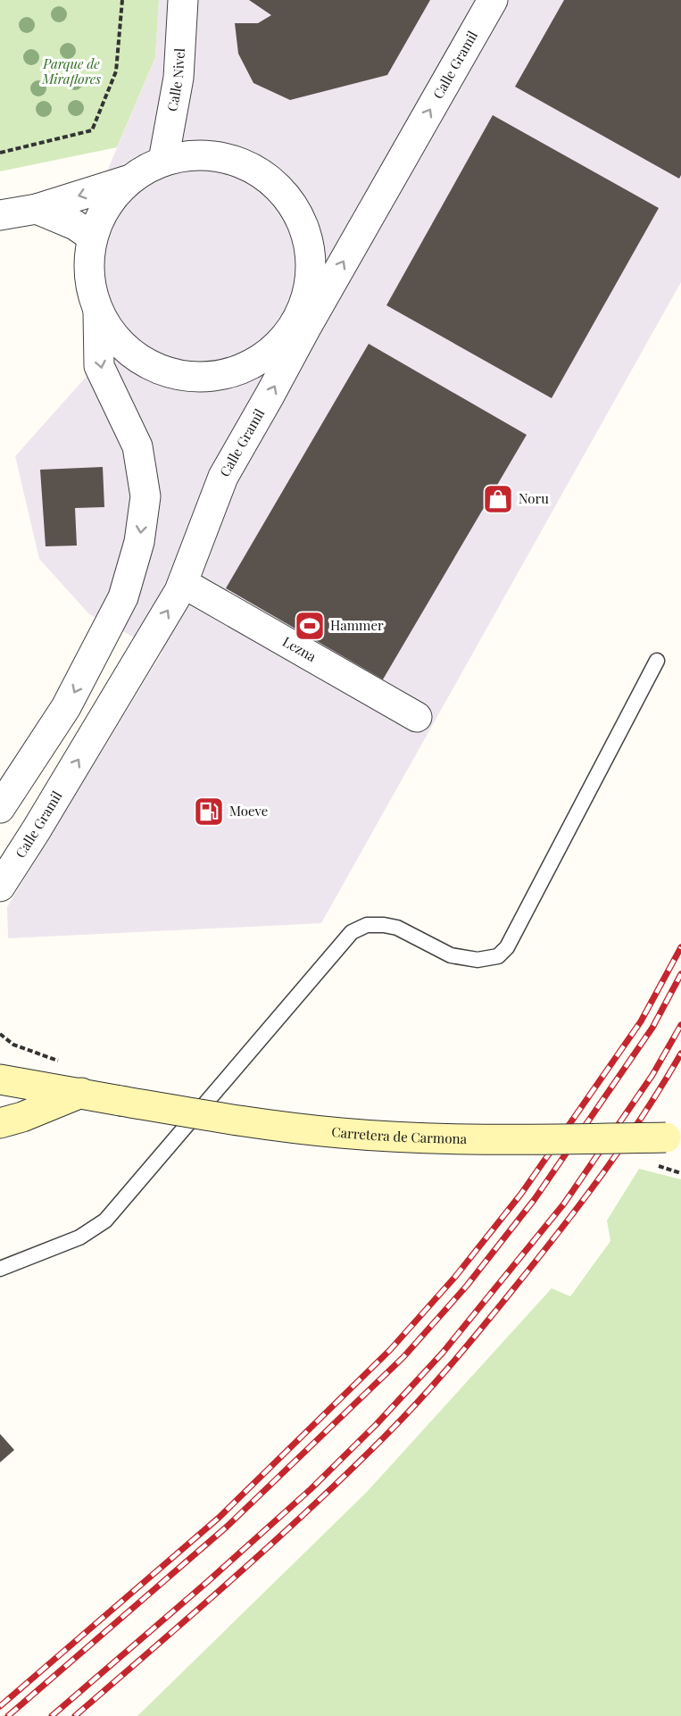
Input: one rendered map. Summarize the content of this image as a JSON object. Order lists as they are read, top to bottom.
{
  "streets": {
    "main road": ["Carretera de Carmona"],
    "street": ["Calle Gramil", "Calle Nivel", "Lezna"]
  },
  "crossings": [
    ["Calle Gramil", "Lezna"]
  ],
  "one_way": ["Calle Gramil"],
  "parks": ["Parque de Miraflores"],
  "places": {
    "shop": ["Noru"],
    "sports": ["Hammer"],
    "fuel station": ["Moeve"]
  }
}
